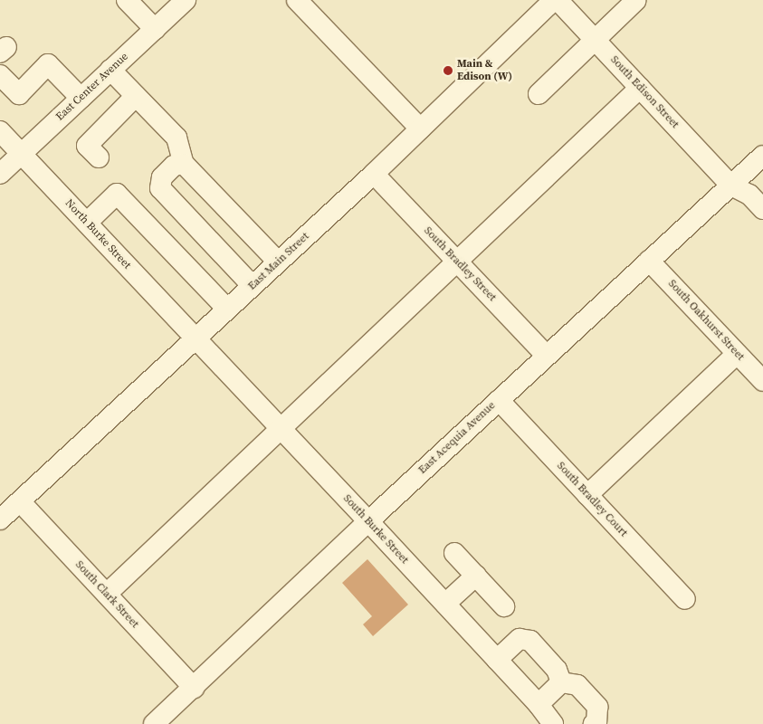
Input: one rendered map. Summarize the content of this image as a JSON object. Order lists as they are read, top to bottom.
{
  "streets": {
    "street": [
      "East Center Avenue",
      "South Edison Street",
      "North Burke Street",
      "East Main Street",
      "South Bradley Street",
      "South Oakhurst Street",
      "East Acequia Avenue",
      "South Bradley Court",
      "South Burke Street",
      "South Clark Street"
    ]
  },
  "crossings": [
    ["East Center Avenue", "North Burke Street"],
    ["South Edison Street", "East Acequia Avenue"],
    ["North Burke Street", "East Main Street"],
    ["North Burke Street", "South Burke Street"],
    ["East Main Street", "South Bradley Street"],
    ["East Main Street", "South Burke Street"],
    ["East Main Street", "South Clark Street"],
    ["South Bradley Street", "East Acequia Avenue"],
    ["South Oakhurst Street", "East Acequia Avenue"],
    ["East Acequia Avenue", "South Bradley Court"],
    ["East Acequia Avenue", "South Burke Street"],
    ["East Acequia Avenue", "South Clark Street"]
  ],
  "places": ["Main & Edison (W)"]
}
